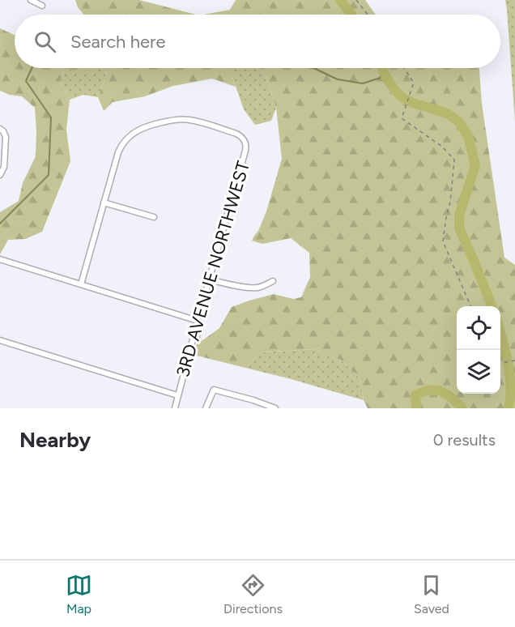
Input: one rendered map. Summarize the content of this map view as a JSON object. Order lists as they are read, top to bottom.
{
  "streets": {
    "street": ["3RD AVENUE NORTHWEST"]
  },
  "page": {
    "search": "Search here",
    "heading": ["Nearby", "0 results"],
    "nav": ["Map", "Directions", "Saved"]
  }
}
